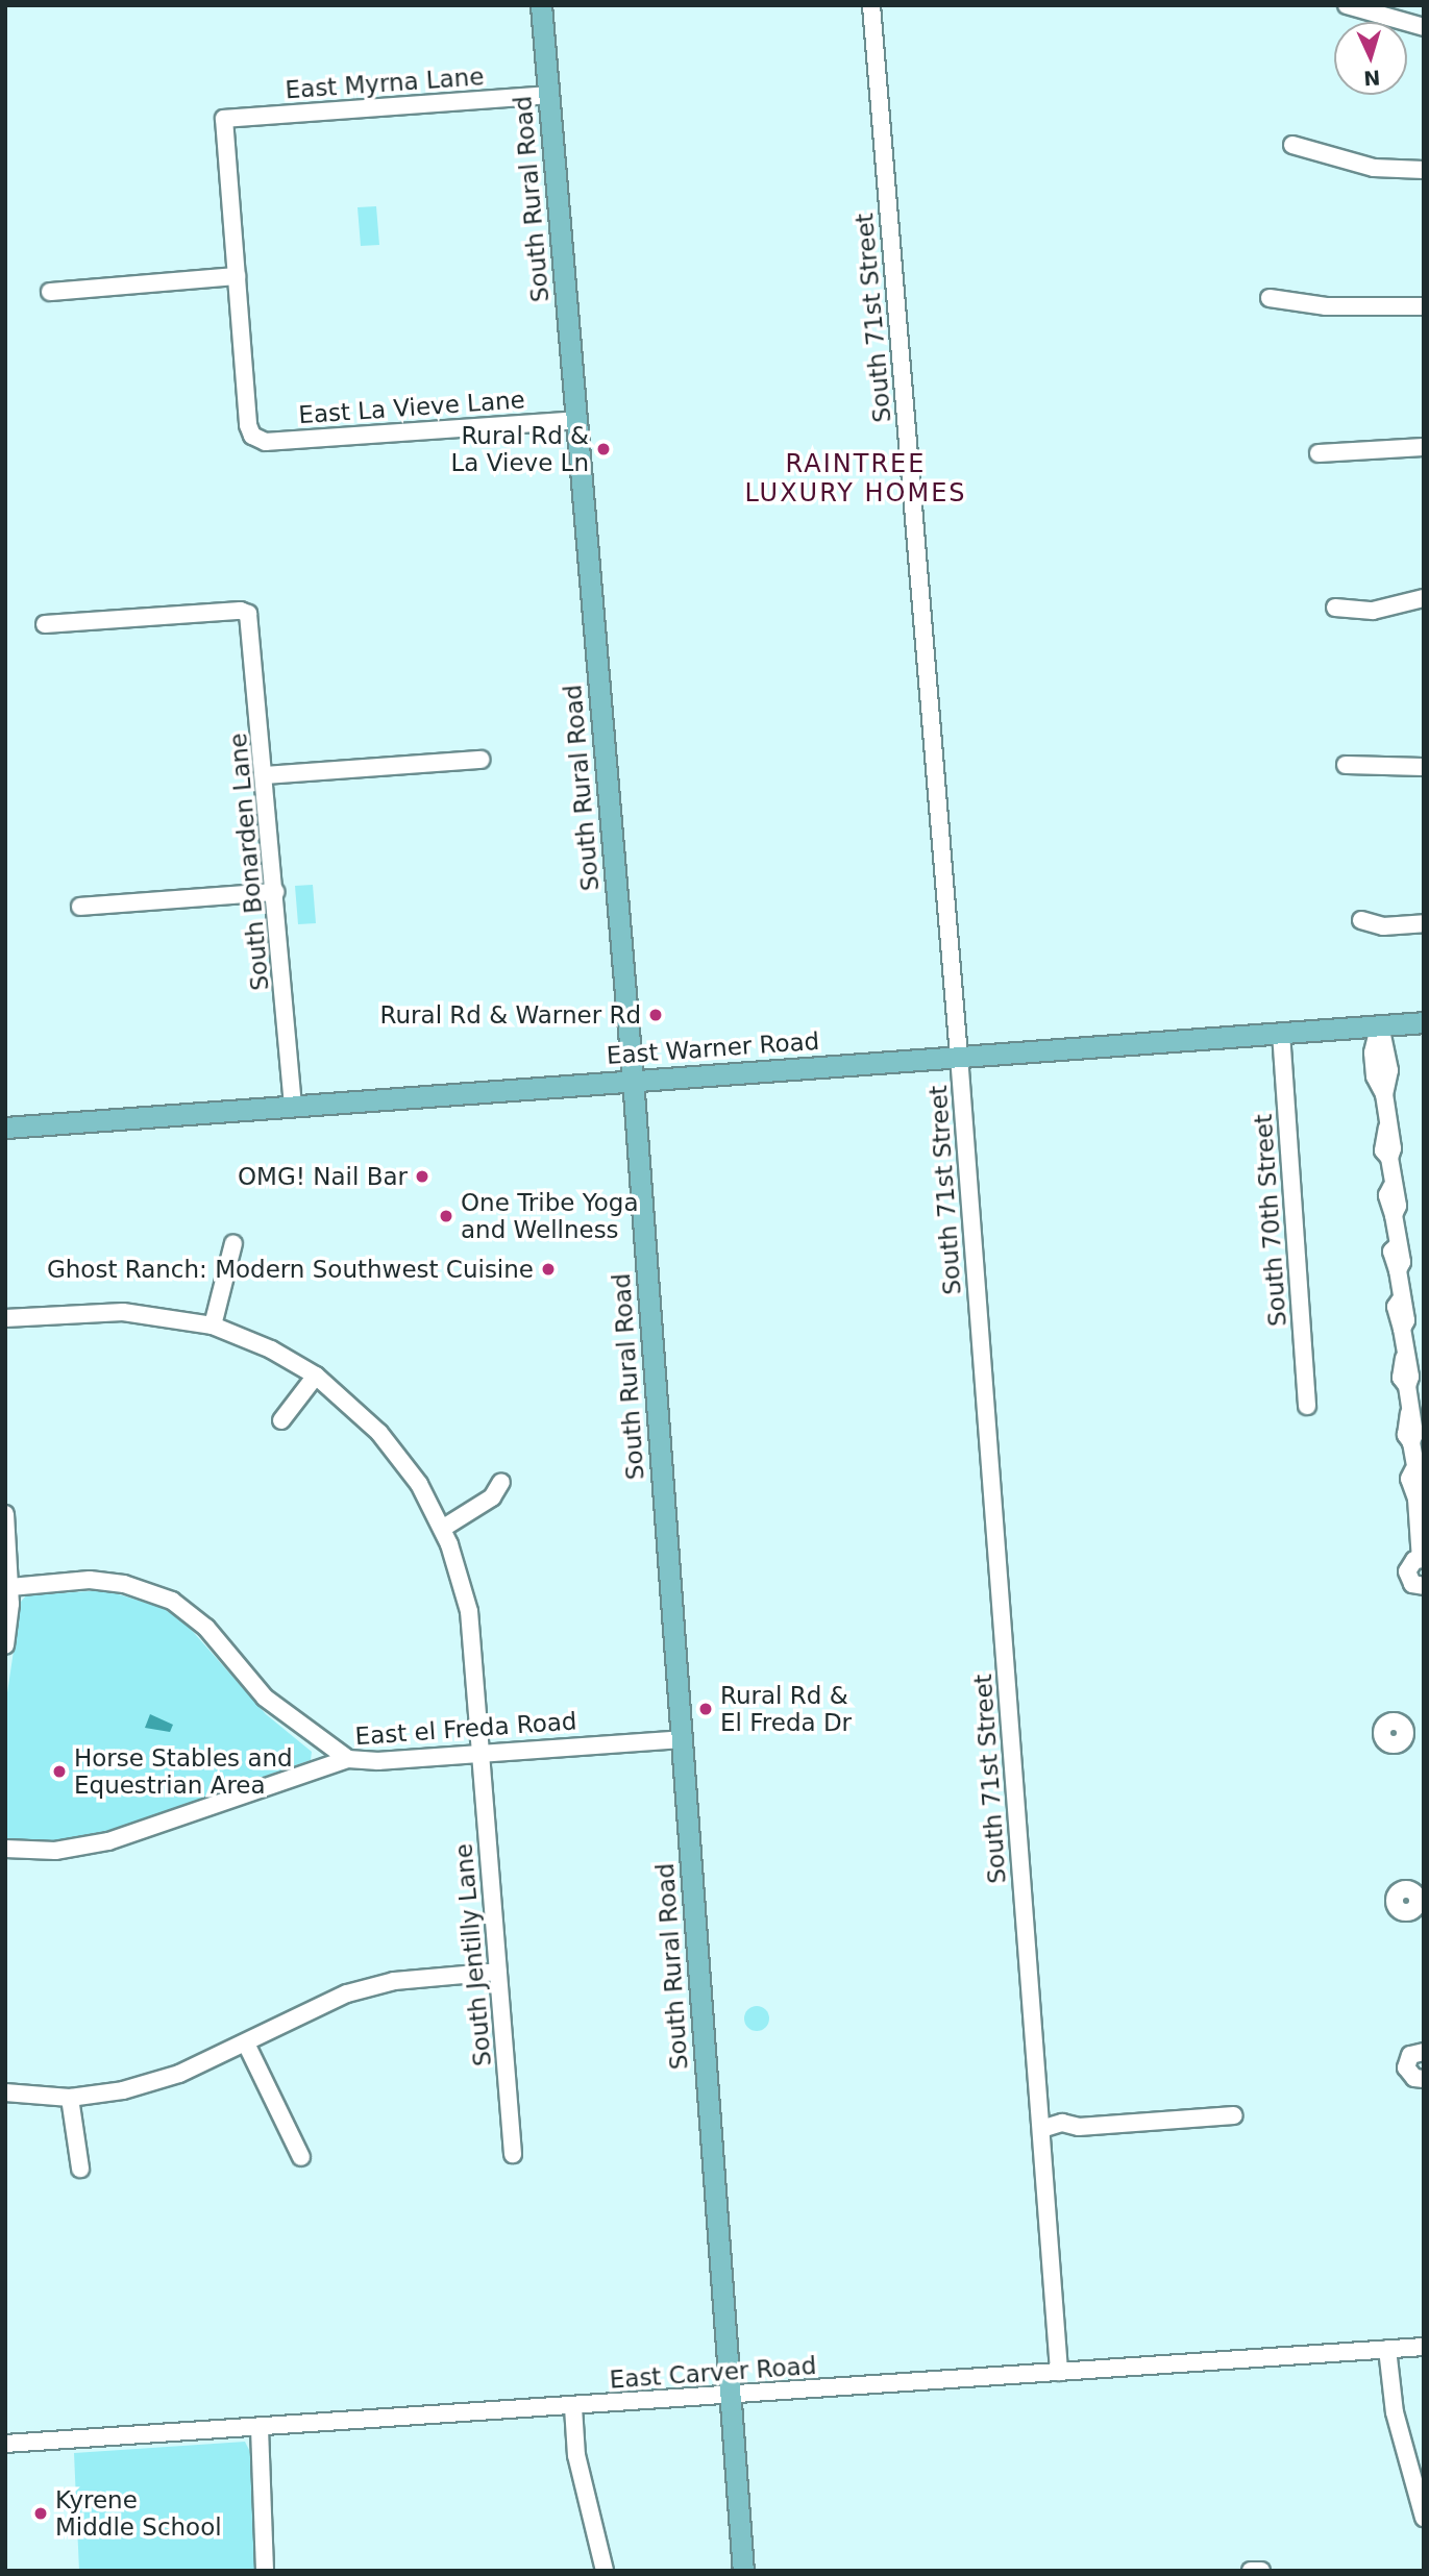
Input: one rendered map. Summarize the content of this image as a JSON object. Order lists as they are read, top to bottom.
{
  "streets": {
    "main road": ["South Rural Road", "East Warner Road"],
    "street": [
      "East Myrna Lane",
      "South 71st Street",
      "East La Vieve Lane",
      "South Bonarden Lane",
      "South 70th Street",
      "East el Freda Road",
      "South Jentilly Lane",
      "East Carver Road"
    ]
  },
  "crossings": [
    ["East Myrna Lane", "South Rural Road"],
    ["East Myrna Lane", "East La Vieve Lane"],
    ["South Rural Road", "East La Vieve Lane"],
    ["South Rural Road", "East Warner Road"],
    ["South Rural Road", "East el Freda Road"],
    ["South Rural Road", "East Carver Road"],
    ["South 71st Street", "East Warner Road"],
    ["South 71st Street", "East Carver Road"],
    ["South Bonarden Lane", "East Warner Road"],
    ["East Warner Road", "South 70th Street"],
    ["East el Freda Road", "South Jentilly Lane"]
  ],
  "districts": ["RAINTREE LUXURY HOMES"],
  "places": [
    "Rural Rd & La Vieve Ln",
    "Rural Rd & Warner Rd",
    "OMG! Nail Bar",
    "One Tribe Yoga and Wellness",
    "Ghost Ranch: Modern Southwest Cuisine",
    "Rural Rd & El Freda Dr",
    "Horse Stables and Equestrian Area",
    "Kyrene Middle School"
  ],
  "north": "bottom"
}
